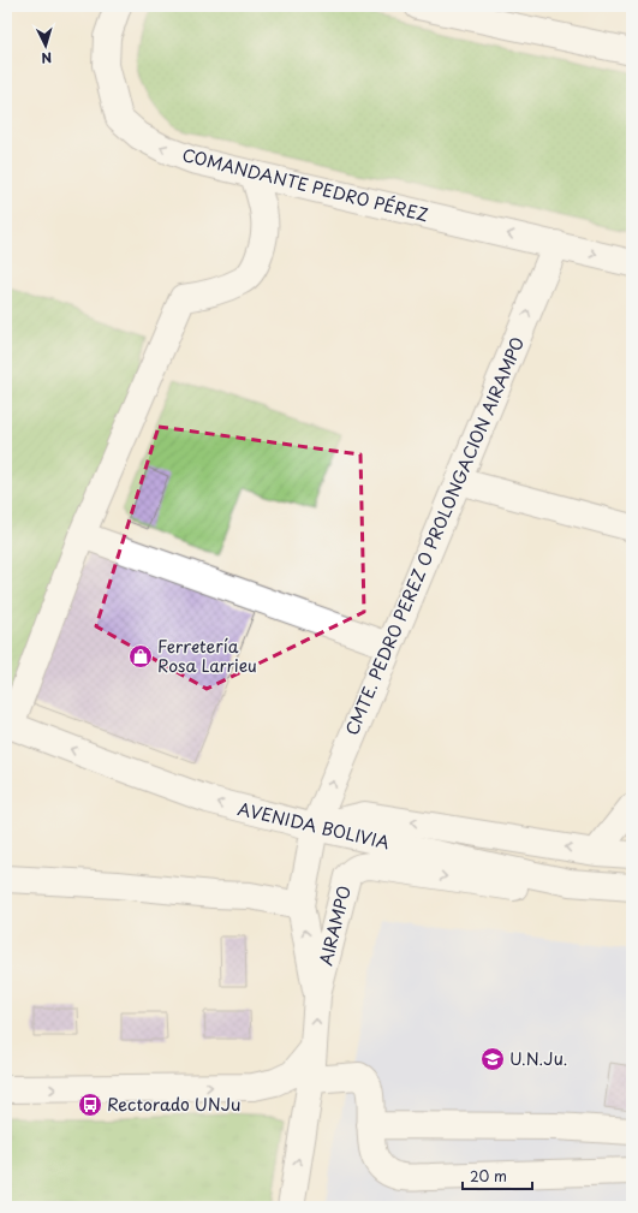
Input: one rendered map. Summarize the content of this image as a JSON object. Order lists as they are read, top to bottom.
{
  "streets": {
    "street": [
      "COMANDANTE PEDRO PÉREZ",
      "CMTE. PEDRO PEREZ O PROLONGACION AIRAMPO",
      "AVENIDA BOLIVIA",
      "AIRAMPO"
    ]
  },
  "crossings": [
    ["COMANDANTE PEDRO PÉREZ", "CMTE. PEDRO PEREZ O PROLONGACION AIRAMPO"],
    ["CMTE. PEDRO PEREZ O PROLONGACION AIRAMPO", "AVENIDA BOLIVIA"],
    ["CMTE. PEDRO PEREZ O PROLONGACION AIRAMPO", "AIRAMPO"],
    ["AVENIDA BOLIVIA", "AIRAMPO"]
  ],
  "one_way": ["CMTE. PEDRO PEREZ O PROLONGACION AIRAMPO"],
  "places": {
    "shop": ["Ferretería Rosa Larrieu"],
    "school or university": ["U.N.Ju."],
    "bus stop": ["Rectorado UNJu"]
  },
  "scale_bar": "20 m",
  "north": "bottom"
}
